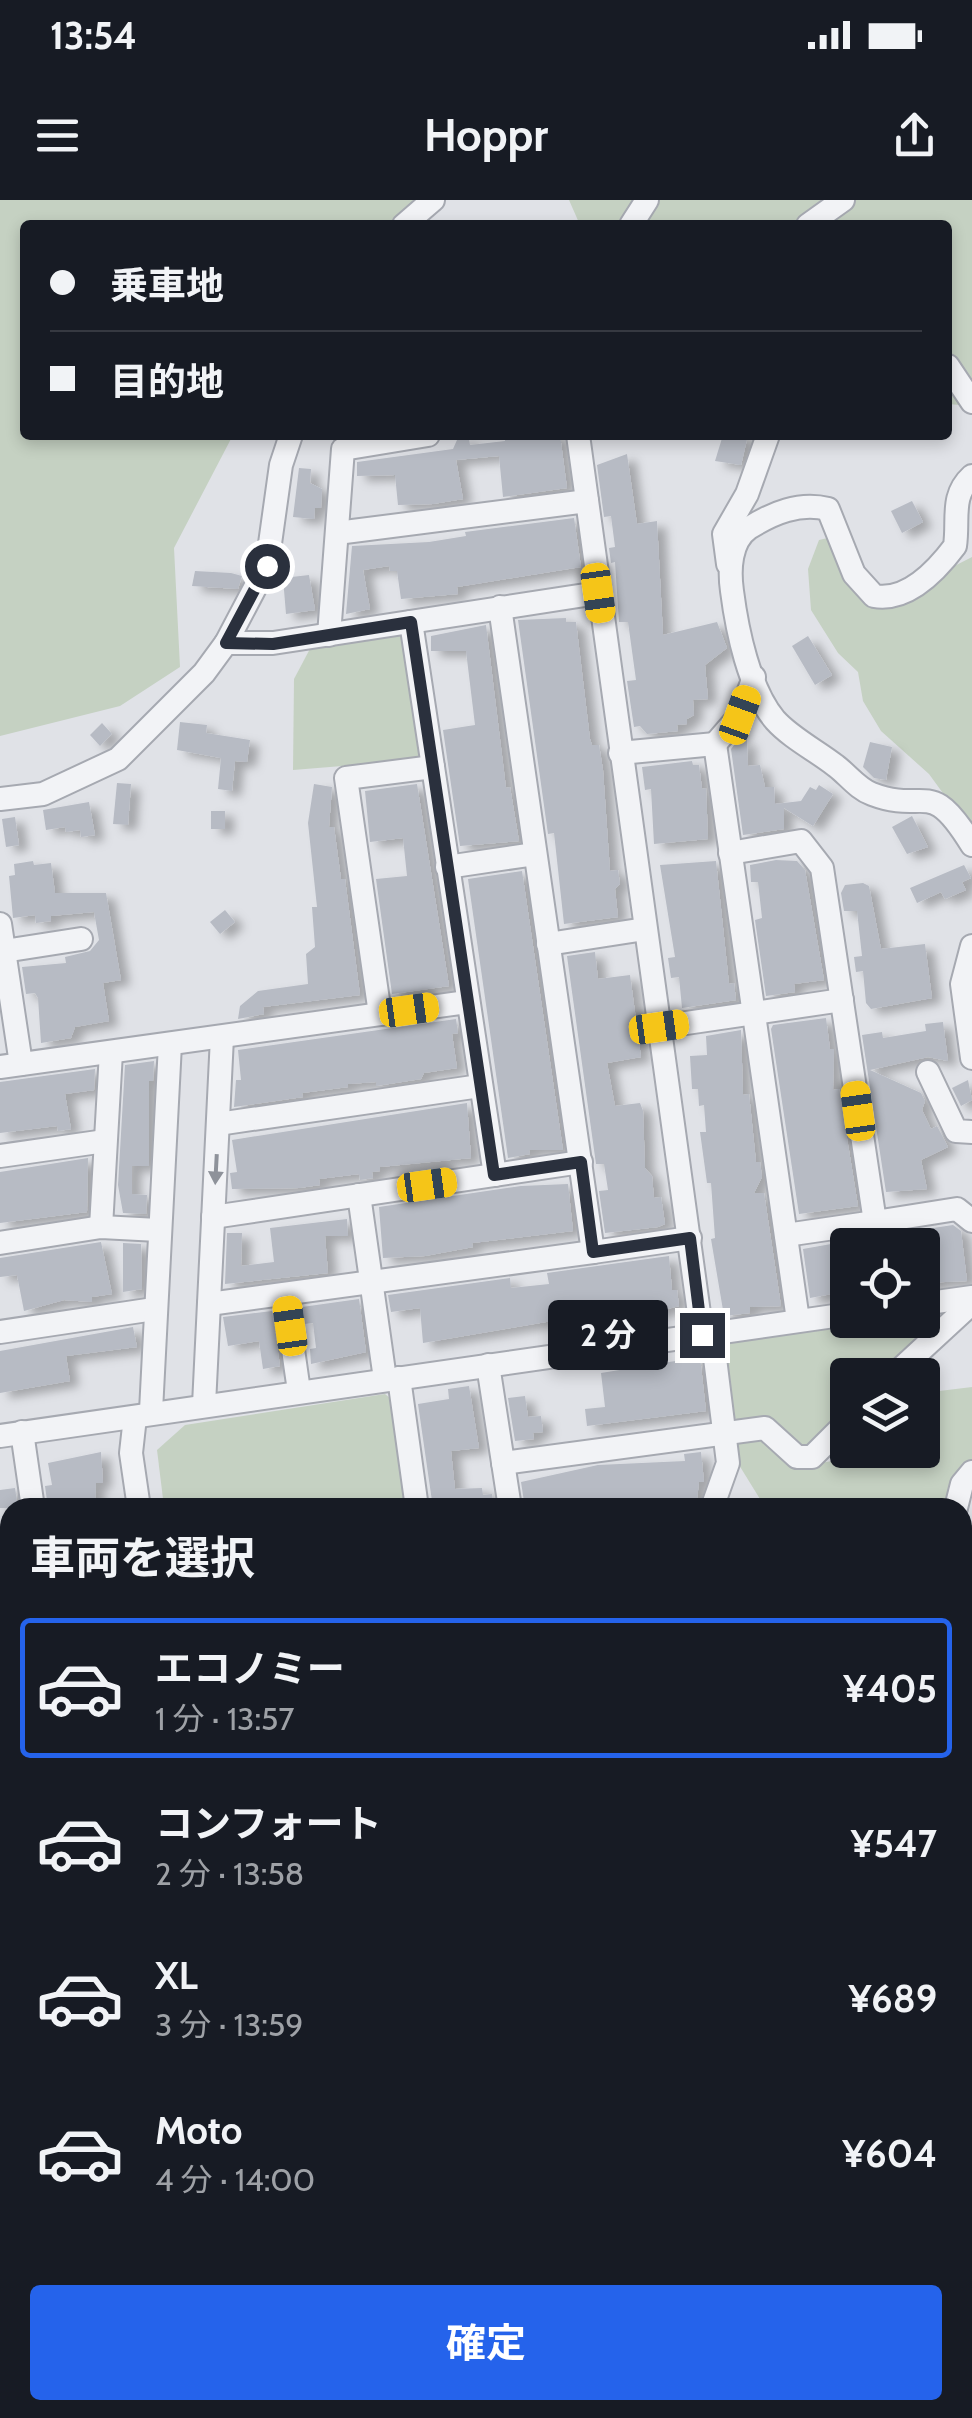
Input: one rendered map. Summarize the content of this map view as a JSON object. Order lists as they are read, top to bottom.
{
  "page": {
    "status": "13:54",
    "header": "Hoppr",
    "banner": ["乗車地", "目的地"],
    "bubble": "2 分",
    "heading": "車両を選択",
    "list": [
      {
        "name": "エコノミー",
        "note": "1 分 · 13:57",
        "value": "¥405"
      },
      {
        "name": "コンフォート",
        "note": "2 分 · 13:58",
        "value": "¥547"
      },
      {
        "name": "XL",
        "note": "3 分 · 13:59",
        "value": "¥689"
      },
      {
        "name": "Moto",
        "note": "4 分 · 14:00",
        "value": "¥604"
      }
    ],
    "buttons": "確定"
  }
}
